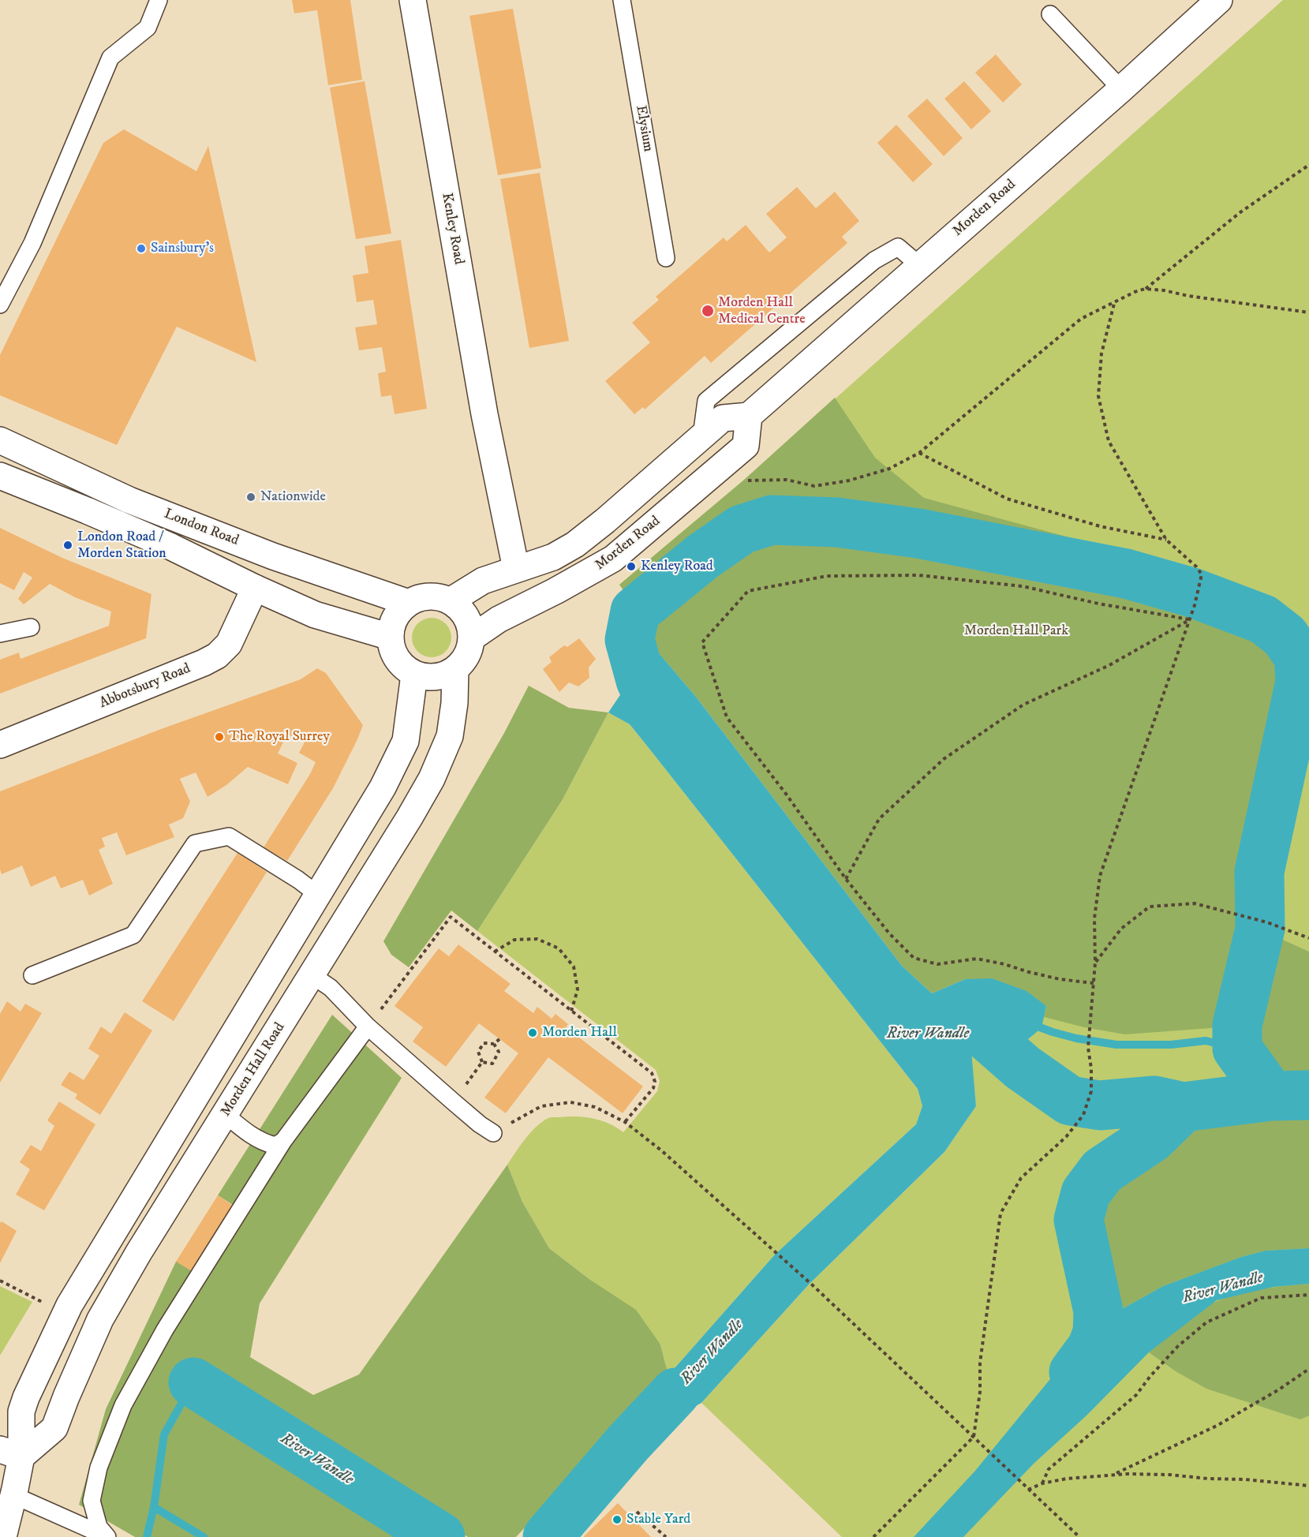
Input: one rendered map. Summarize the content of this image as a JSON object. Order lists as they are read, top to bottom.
{
  "streets": {
    "main road": [
      "Morden Road",
      "Kenley Road",
      "London Road",
      "Abbotsbury Road",
      "Morden Hall Road"
    ],
    "lane": ["Elysium"]
  },
  "crossings": [
    ["Morden Road", "London Road"],
    ["Morden Road", "Morden Hall Road"],
    ["London Road", "Abbotsbury Road"],
    ["London Road", "Morden Hall Road"]
  ],
  "water": ["River Wandle"],
  "parks": ["Morden Hall Park"],
  "places": [
    "Sainsbury's",
    "Morden Hall Medical Centre",
    "Nationwide",
    "London Road / Morden Station",
    "Kenley Road",
    "The Royal Surrey",
    "Morden Hall",
    "Stable Yard"
  ]
}
